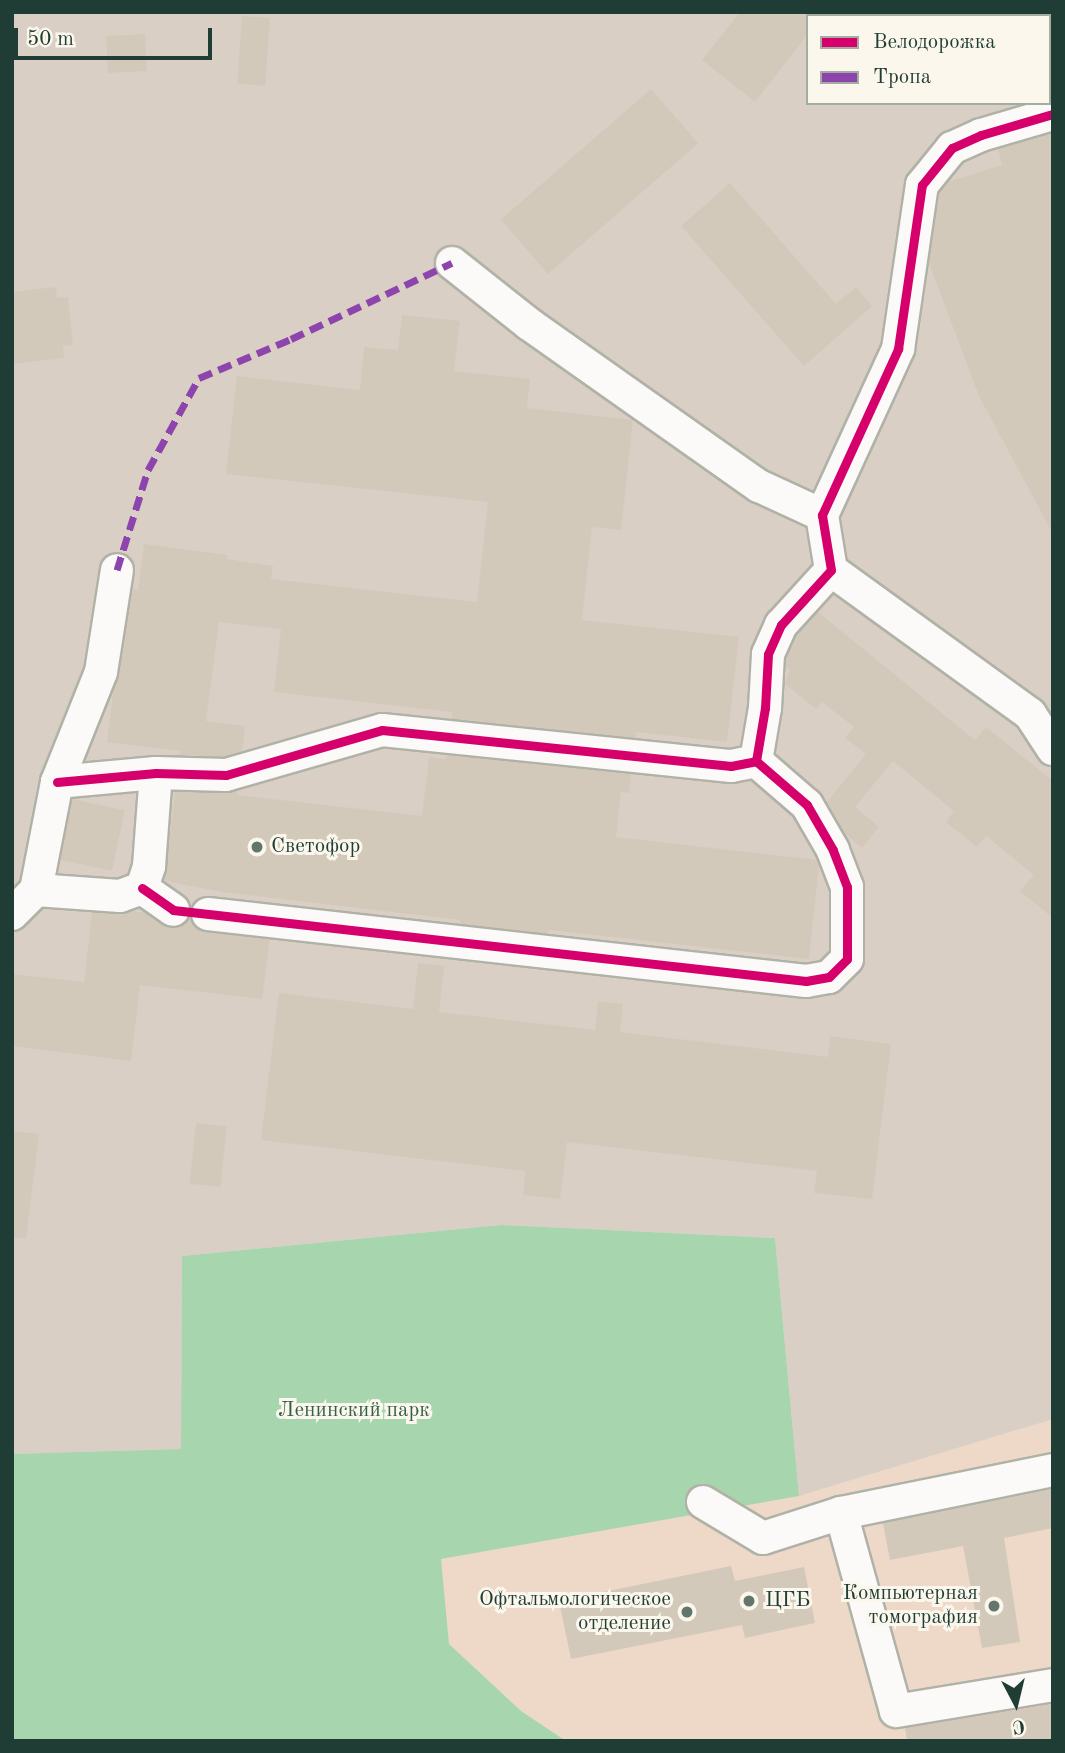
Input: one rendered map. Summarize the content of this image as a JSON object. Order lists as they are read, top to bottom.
{
  "parks": ["Ленинский парк"],
  "places": [
    "Светофор",
    "ЦГБ",
    "Компьютерная томография",
    "Офтальмологическое отделение"
  ],
  "legend": ["Велодорожка", "Тропа"],
  "scale_bar": "50 m",
  "north": "bottom"
}
